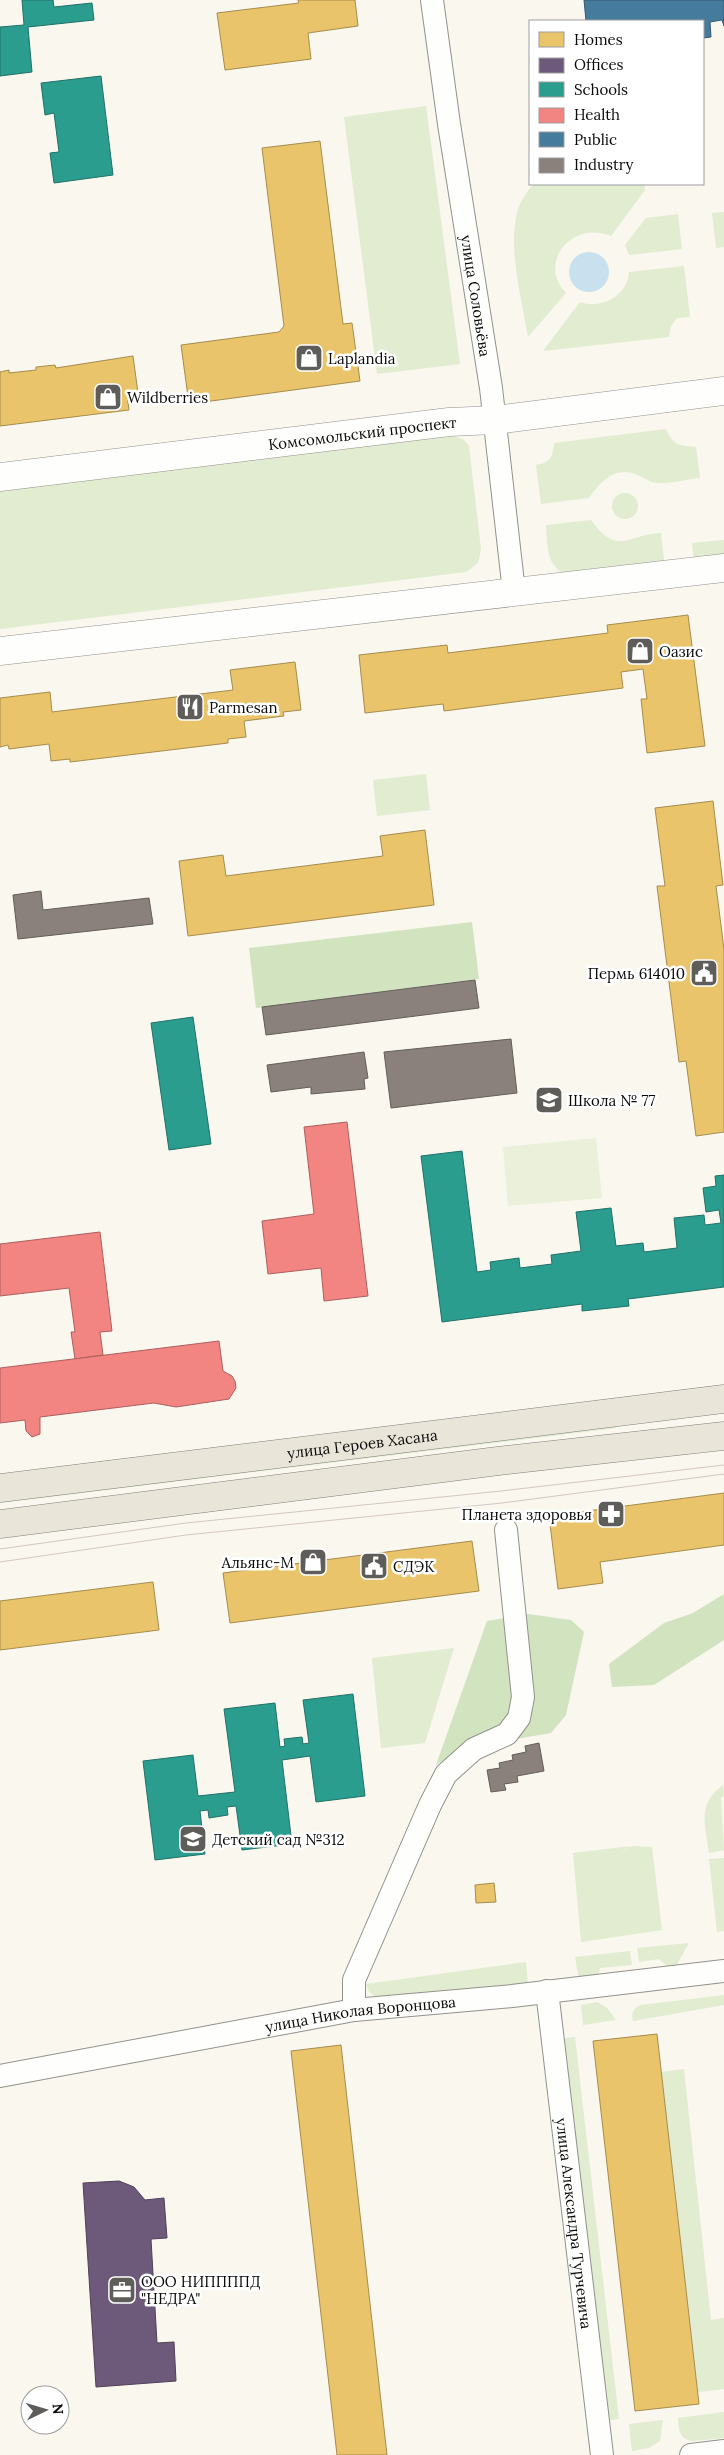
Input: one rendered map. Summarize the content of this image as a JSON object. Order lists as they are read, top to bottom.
{
  "streets": {
    "main road": ["улица Героев Хасана"],
    "street": [
      "улица Соловьёва",
      "Комсомольский проспект",
      "улица Николая Воронцова",
      "улица Александра Турчевича"
    ]
  },
  "crossings": [
    ["улица Соловьёва", "Комсомольский проспект"],
    ["улица Николая Воронцова", "улица Александра Турчевича"]
  ],
  "places": {
    "shop": [
      "Laplandia",
      "Wildberries",
      "Оазис",
      "Альянс-М"
    ],
    "restaurant": ["Parmesan"],
    "public building": ["Пермь 614010", "СДЭК"],
    "school or university": ["Школа № 77", "Детский сад №312"],
    "pharmacy": ["Планета здоровья"],
    "office": ["ООО НИППППД \"НЕДРА\""]
  },
  "legend": [
    "Homes",
    "Offices",
    "Schools",
    "Health",
    "Public",
    "Industry"
  ],
  "north": "right"
}
